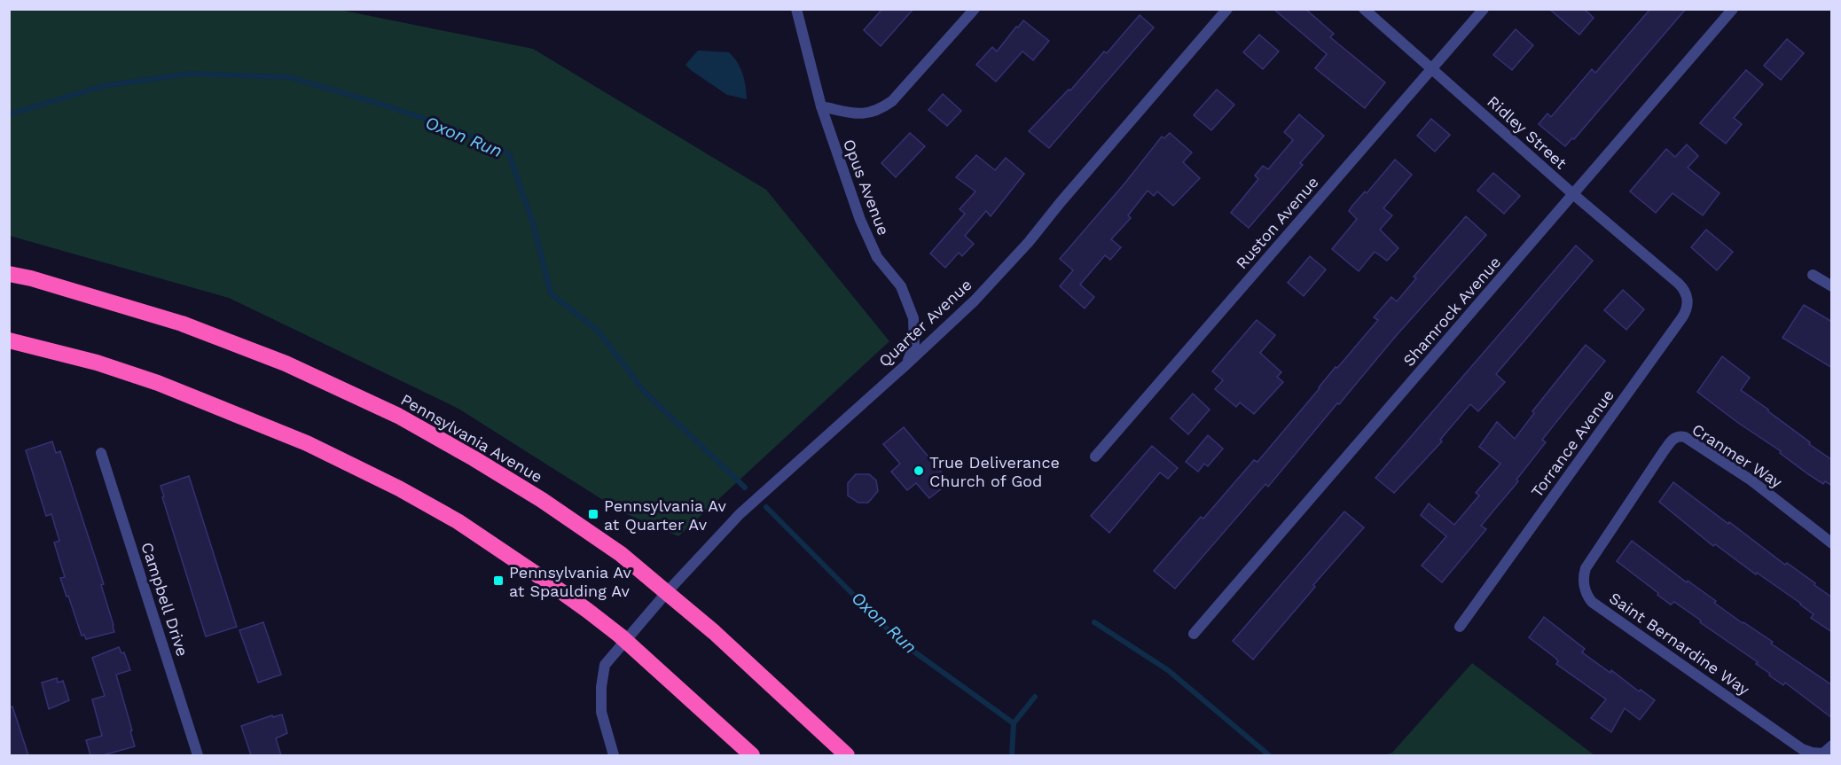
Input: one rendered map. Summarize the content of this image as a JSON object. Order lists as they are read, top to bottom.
{
  "streets": {
    "highway": ["Pennsylvania Avenue"],
    "street": [
      "Ridley Street",
      "Opus Avenue",
      "Ruston Avenue",
      "Shamrock Avenue",
      "Quarter Avenue",
      "Torrance Avenue",
      "Cranmer Way",
      "Campbell Drive",
      "Saint Bernardine Way"
    ]
  },
  "crossings": [
    ["Ridley Street", "Ruston Avenue"],
    ["Ridley Street", "Shamrock Avenue"],
    ["Ridley Street", "Torrance Avenue"],
    ["Opus Avenue", "Quarter Avenue"],
    ["Quarter Avenue", "Pennsylvania Avenue"],
    ["Cranmer Way", "Saint Bernardine Way"]
  ],
  "water": ["Oxon Run"],
  "places": {
    "other": ["True Deliverance Church of God"],
    "transit": ["Pennsylvania Av at Quarter Av", "Pennsylvania Av at Spaulding Av"]
  }
}
